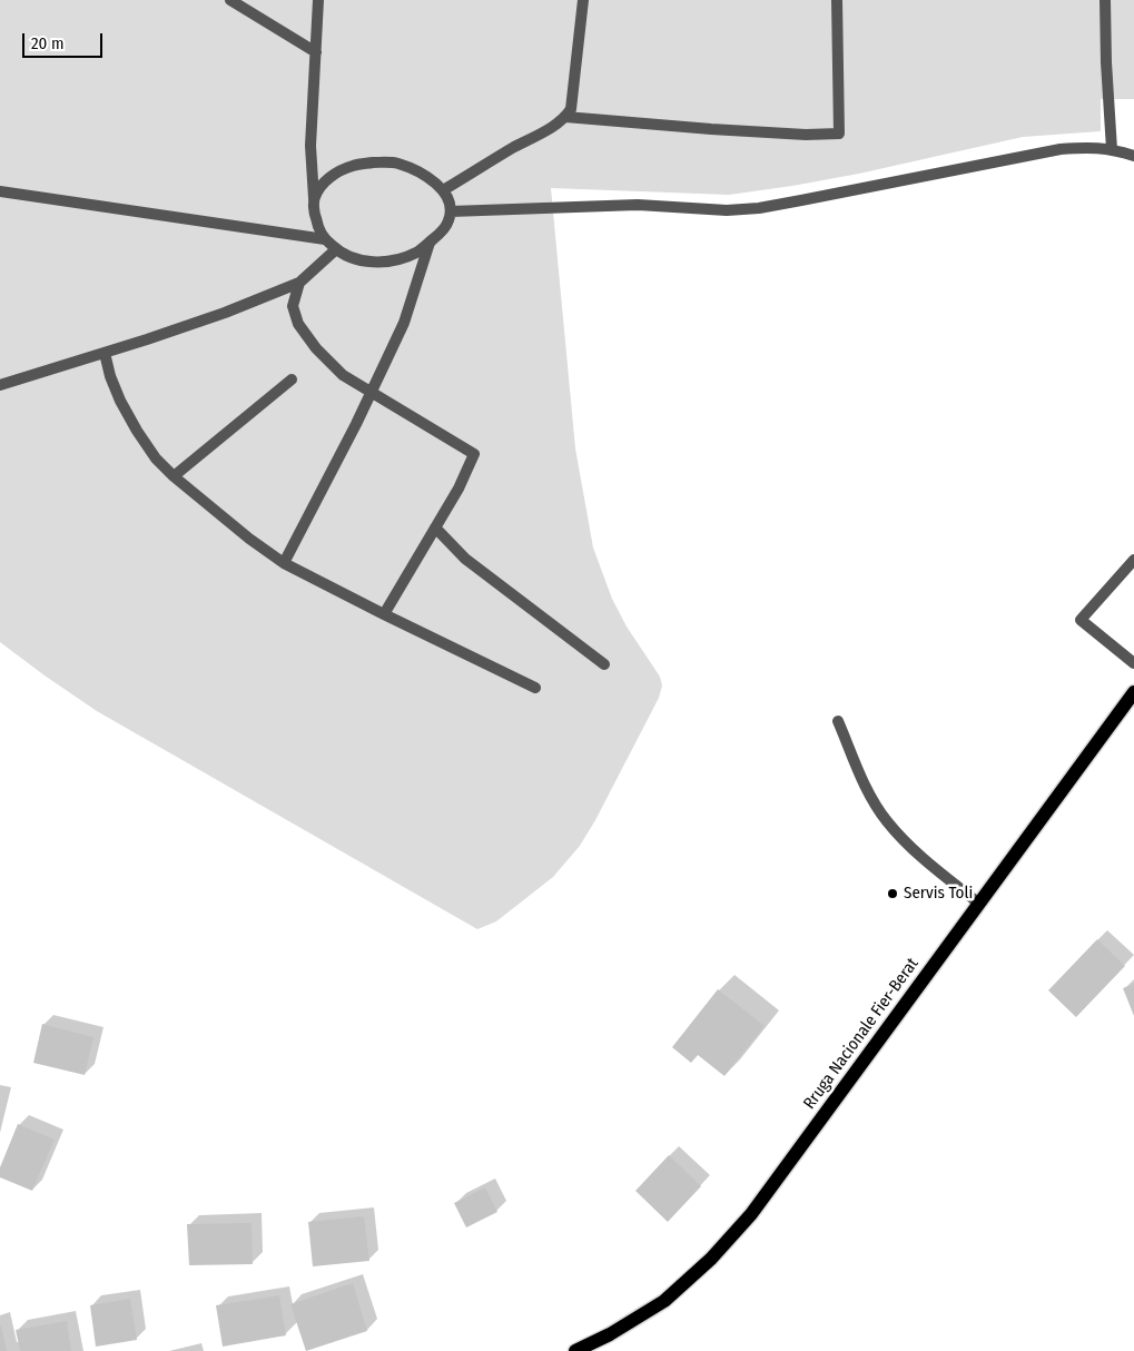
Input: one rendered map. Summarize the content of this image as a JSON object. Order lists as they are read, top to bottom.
{
  "streets": {
    "main road": ["Rruga Nacionale Fier-Berat"]
  },
  "places": ["Servis Toli"],
  "scale_bar": "20 m"
}
